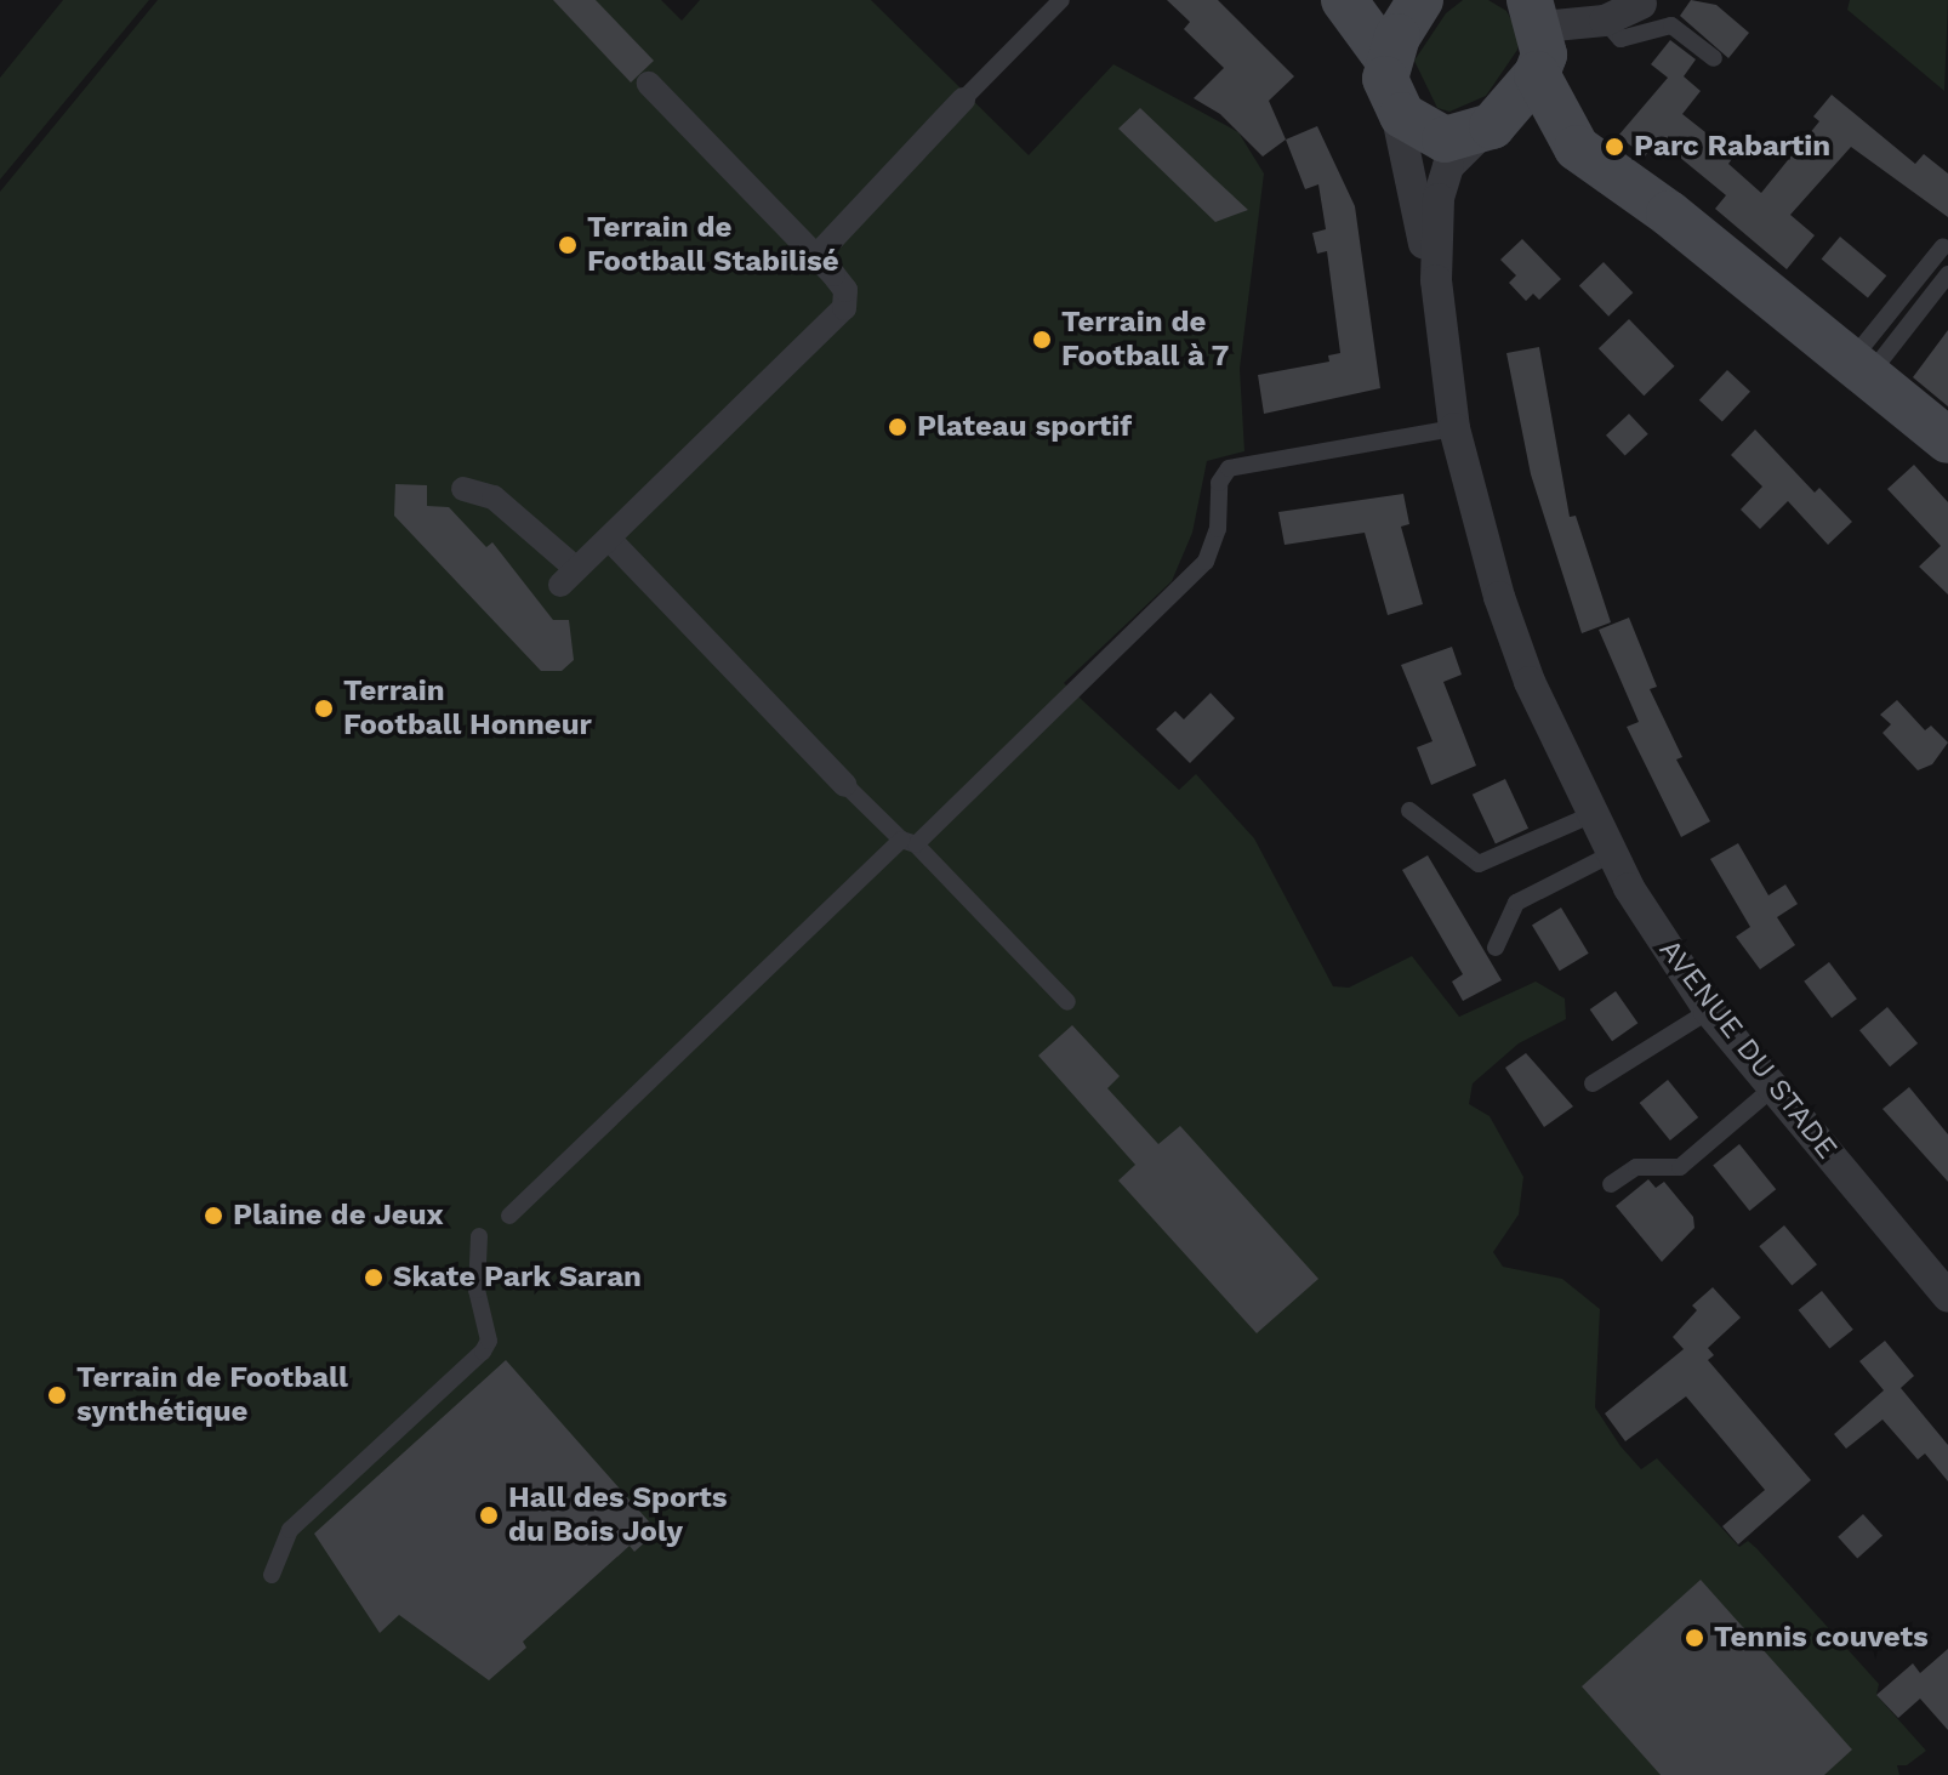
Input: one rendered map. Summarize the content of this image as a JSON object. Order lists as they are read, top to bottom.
{
  "streets": {
    "street": ["AVENUE DU STADE"]
  },
  "places": [
    "Parc Rabartin",
    "Terrain de Football Stabilisé",
    "Terrain de Football à 7",
    "Plateau sportif",
    "Terrain Football Honneur",
    "Plaine de Jeux",
    "Skate Park Saran",
    "Terrain de Football synthétique",
    "Hall des Sports du Bois Joly",
    "Tennis couvets"
  ]
}
